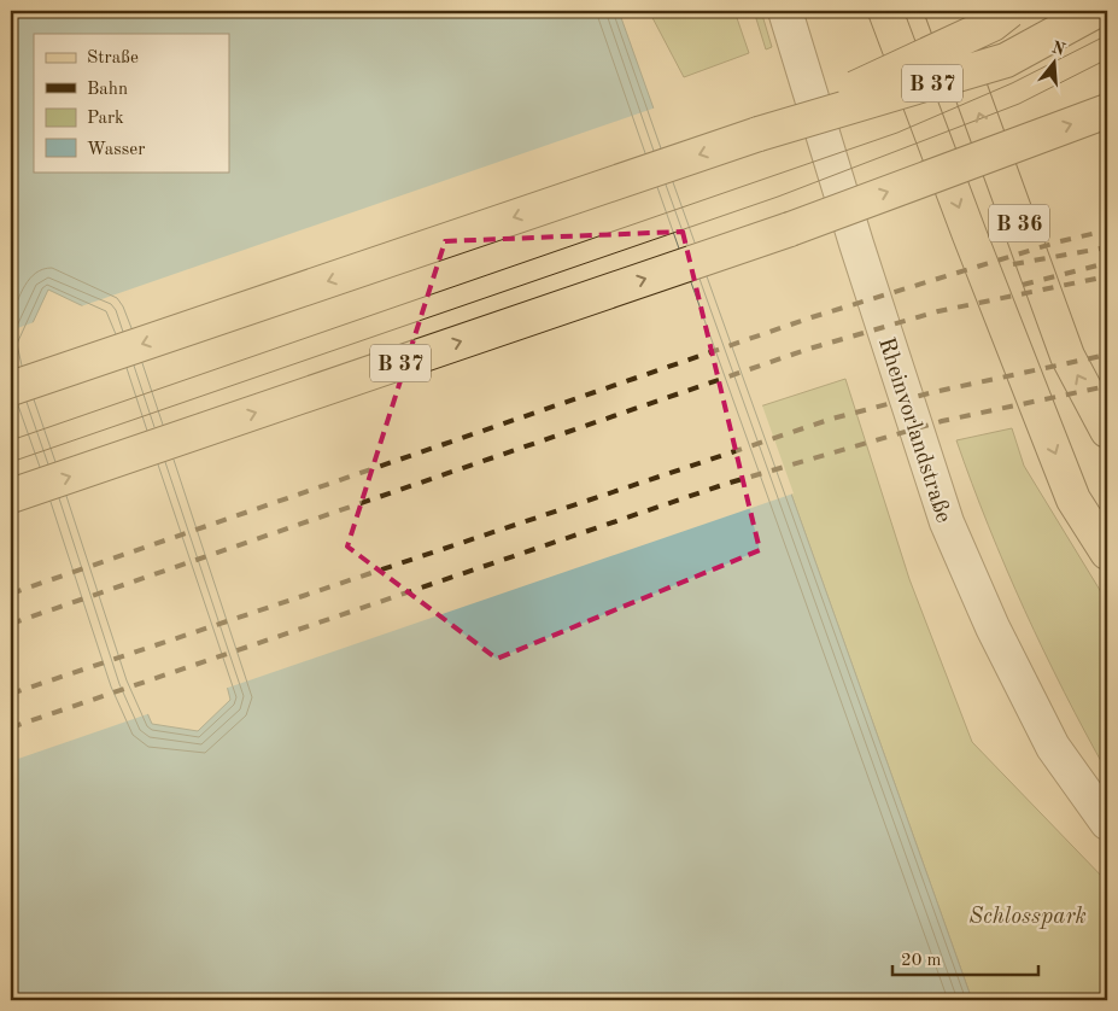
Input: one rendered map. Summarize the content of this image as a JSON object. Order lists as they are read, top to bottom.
{
  "streets": {
    "main road": ["B 37", "B 36"],
    "street": ["Rheinvorlandstraße"]
  },
  "parks": ["Schlosspark"],
  "legend": [
    "Straße",
    "Bahn",
    "Park",
    "Wasser"
  ],
  "scale_bar": "20 m",
  "north": "top"
}
